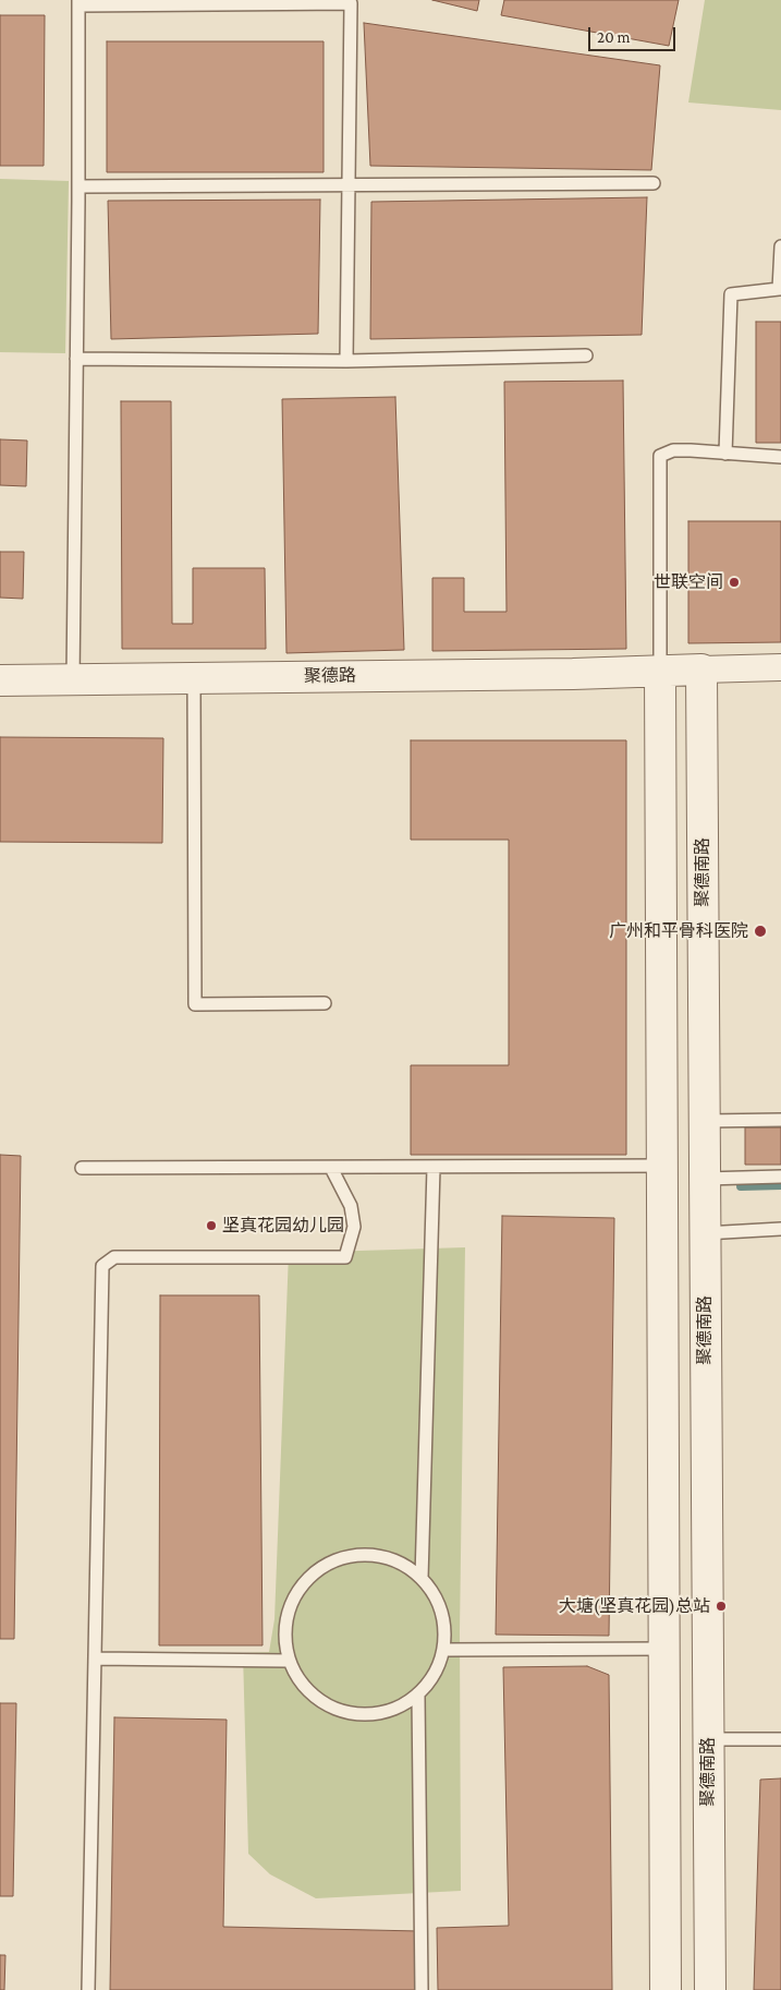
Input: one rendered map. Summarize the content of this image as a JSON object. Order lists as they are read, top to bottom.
{
  "streets": {
    "street": ["聚德路", "聚德南路"]
  },
  "crossings": [
    ["聚德路", "聚德南路"]
  ],
  "places": [
    "世联空间",
    "广州和平骨科医院",
    "坚真花园幼儿园",
    "大塘(坚真花园)总站"
  ],
  "scale_bar": "20 m"
}
